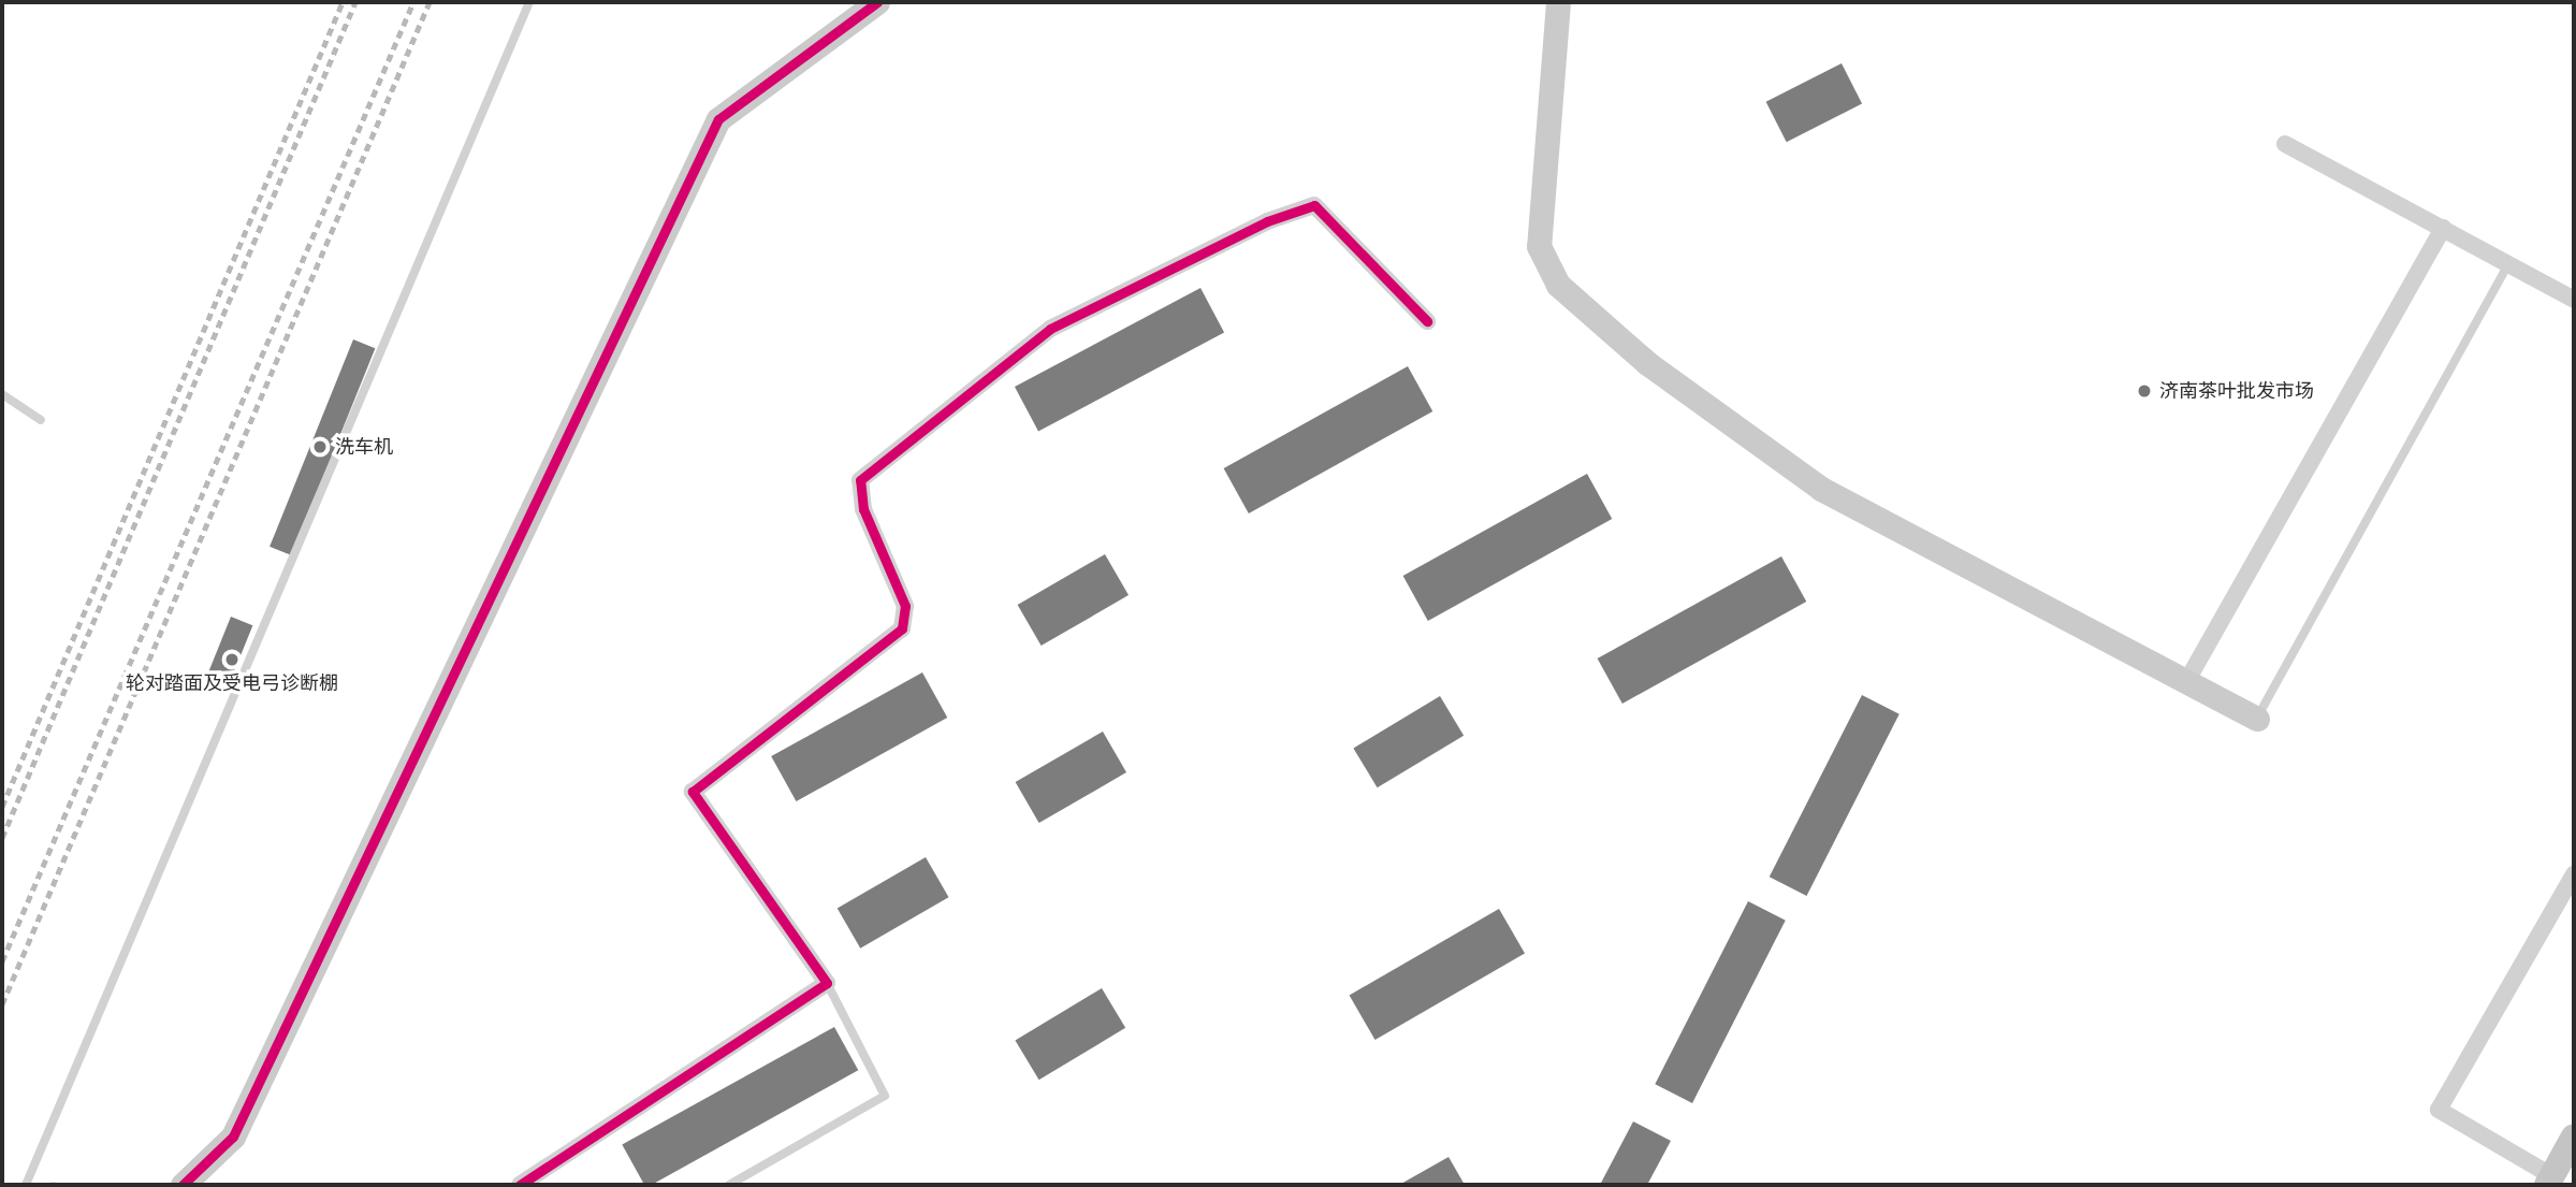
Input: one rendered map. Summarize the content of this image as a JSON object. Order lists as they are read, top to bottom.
{
  "places": ["济南茶叶批发市场", "洗车机", "轮对踏面及受电弓诊断棚"]
}
